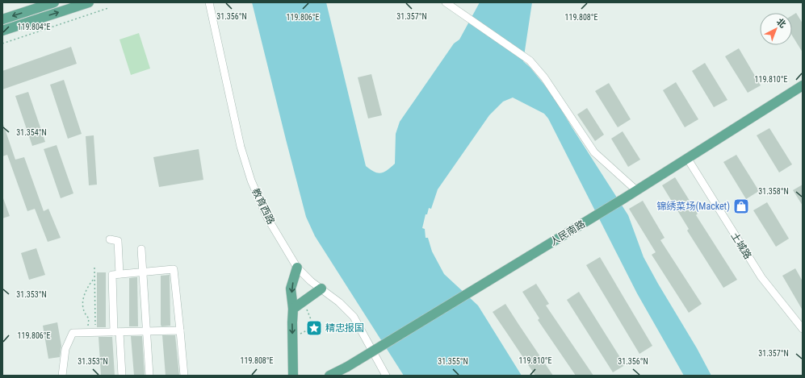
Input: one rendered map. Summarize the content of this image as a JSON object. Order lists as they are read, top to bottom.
{
  "streets": {
    "main road": ["人民南路"],
    "street": ["教育西路", "土城路"]
  },
  "crossings": [
    ["人民南路", "土城路"]
  ],
  "places": {
    "shop": ["锦绣菜场(Macket)"],
    "place": ["精忠报国"]
  },
  "north": "top right",
  "coordinates": [
    "31.356°N",
    "31.357°N",
    "119.806°E",
    "119.808°E",
    "119.804°E",
    "119.810°E",
    "31.354°N",
    "31.358°N",
    "31.353°N",
    "31.355°N"
  ]
}
